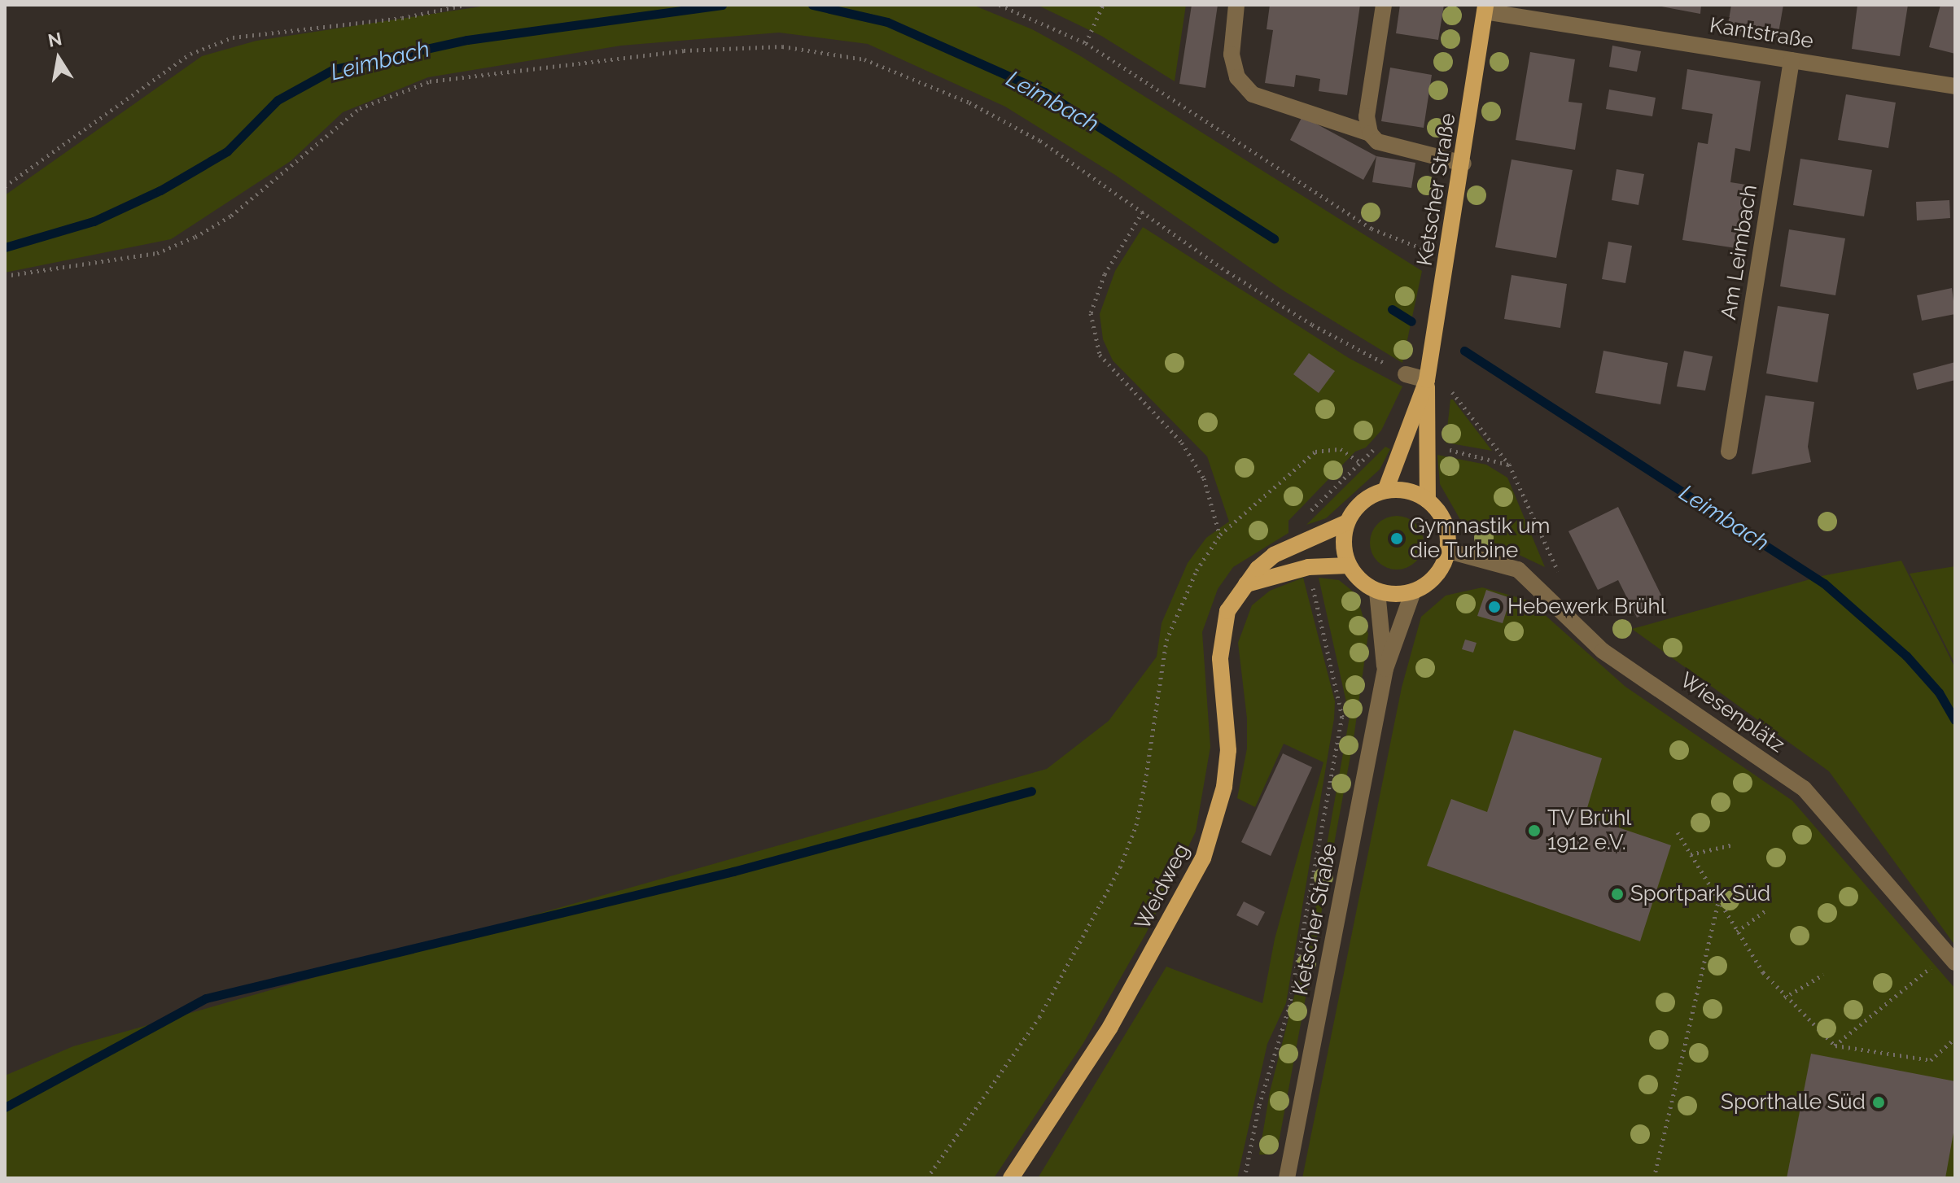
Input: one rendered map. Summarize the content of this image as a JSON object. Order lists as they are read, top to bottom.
{
  "streets": {
    "main road": ["Ketscher Straße", "Weidweg"],
    "street": ["Kantstraße", "Am Leimbach", "Wiesenplätz"]
  },
  "crossings": [
    ["Kantstraße", "Ketscher Straße"],
    ["Kantstraße", "Am Leimbach"],
    ["Ketscher Straße", "Wiesenplätz"],
    ["Ketscher Straße", "Weidweg"],
    ["Wiesenplätz", "Weidweg"]
  ],
  "water": ["Leimbach"],
  "places": [
    "Gymnastik um die Turbine",
    "Hebewerk Brühl",
    "TV Brühl 1912 e.V.",
    "Sportpark Süd",
    "Sporthalle Süd"
  ],
  "north": "top"
}
